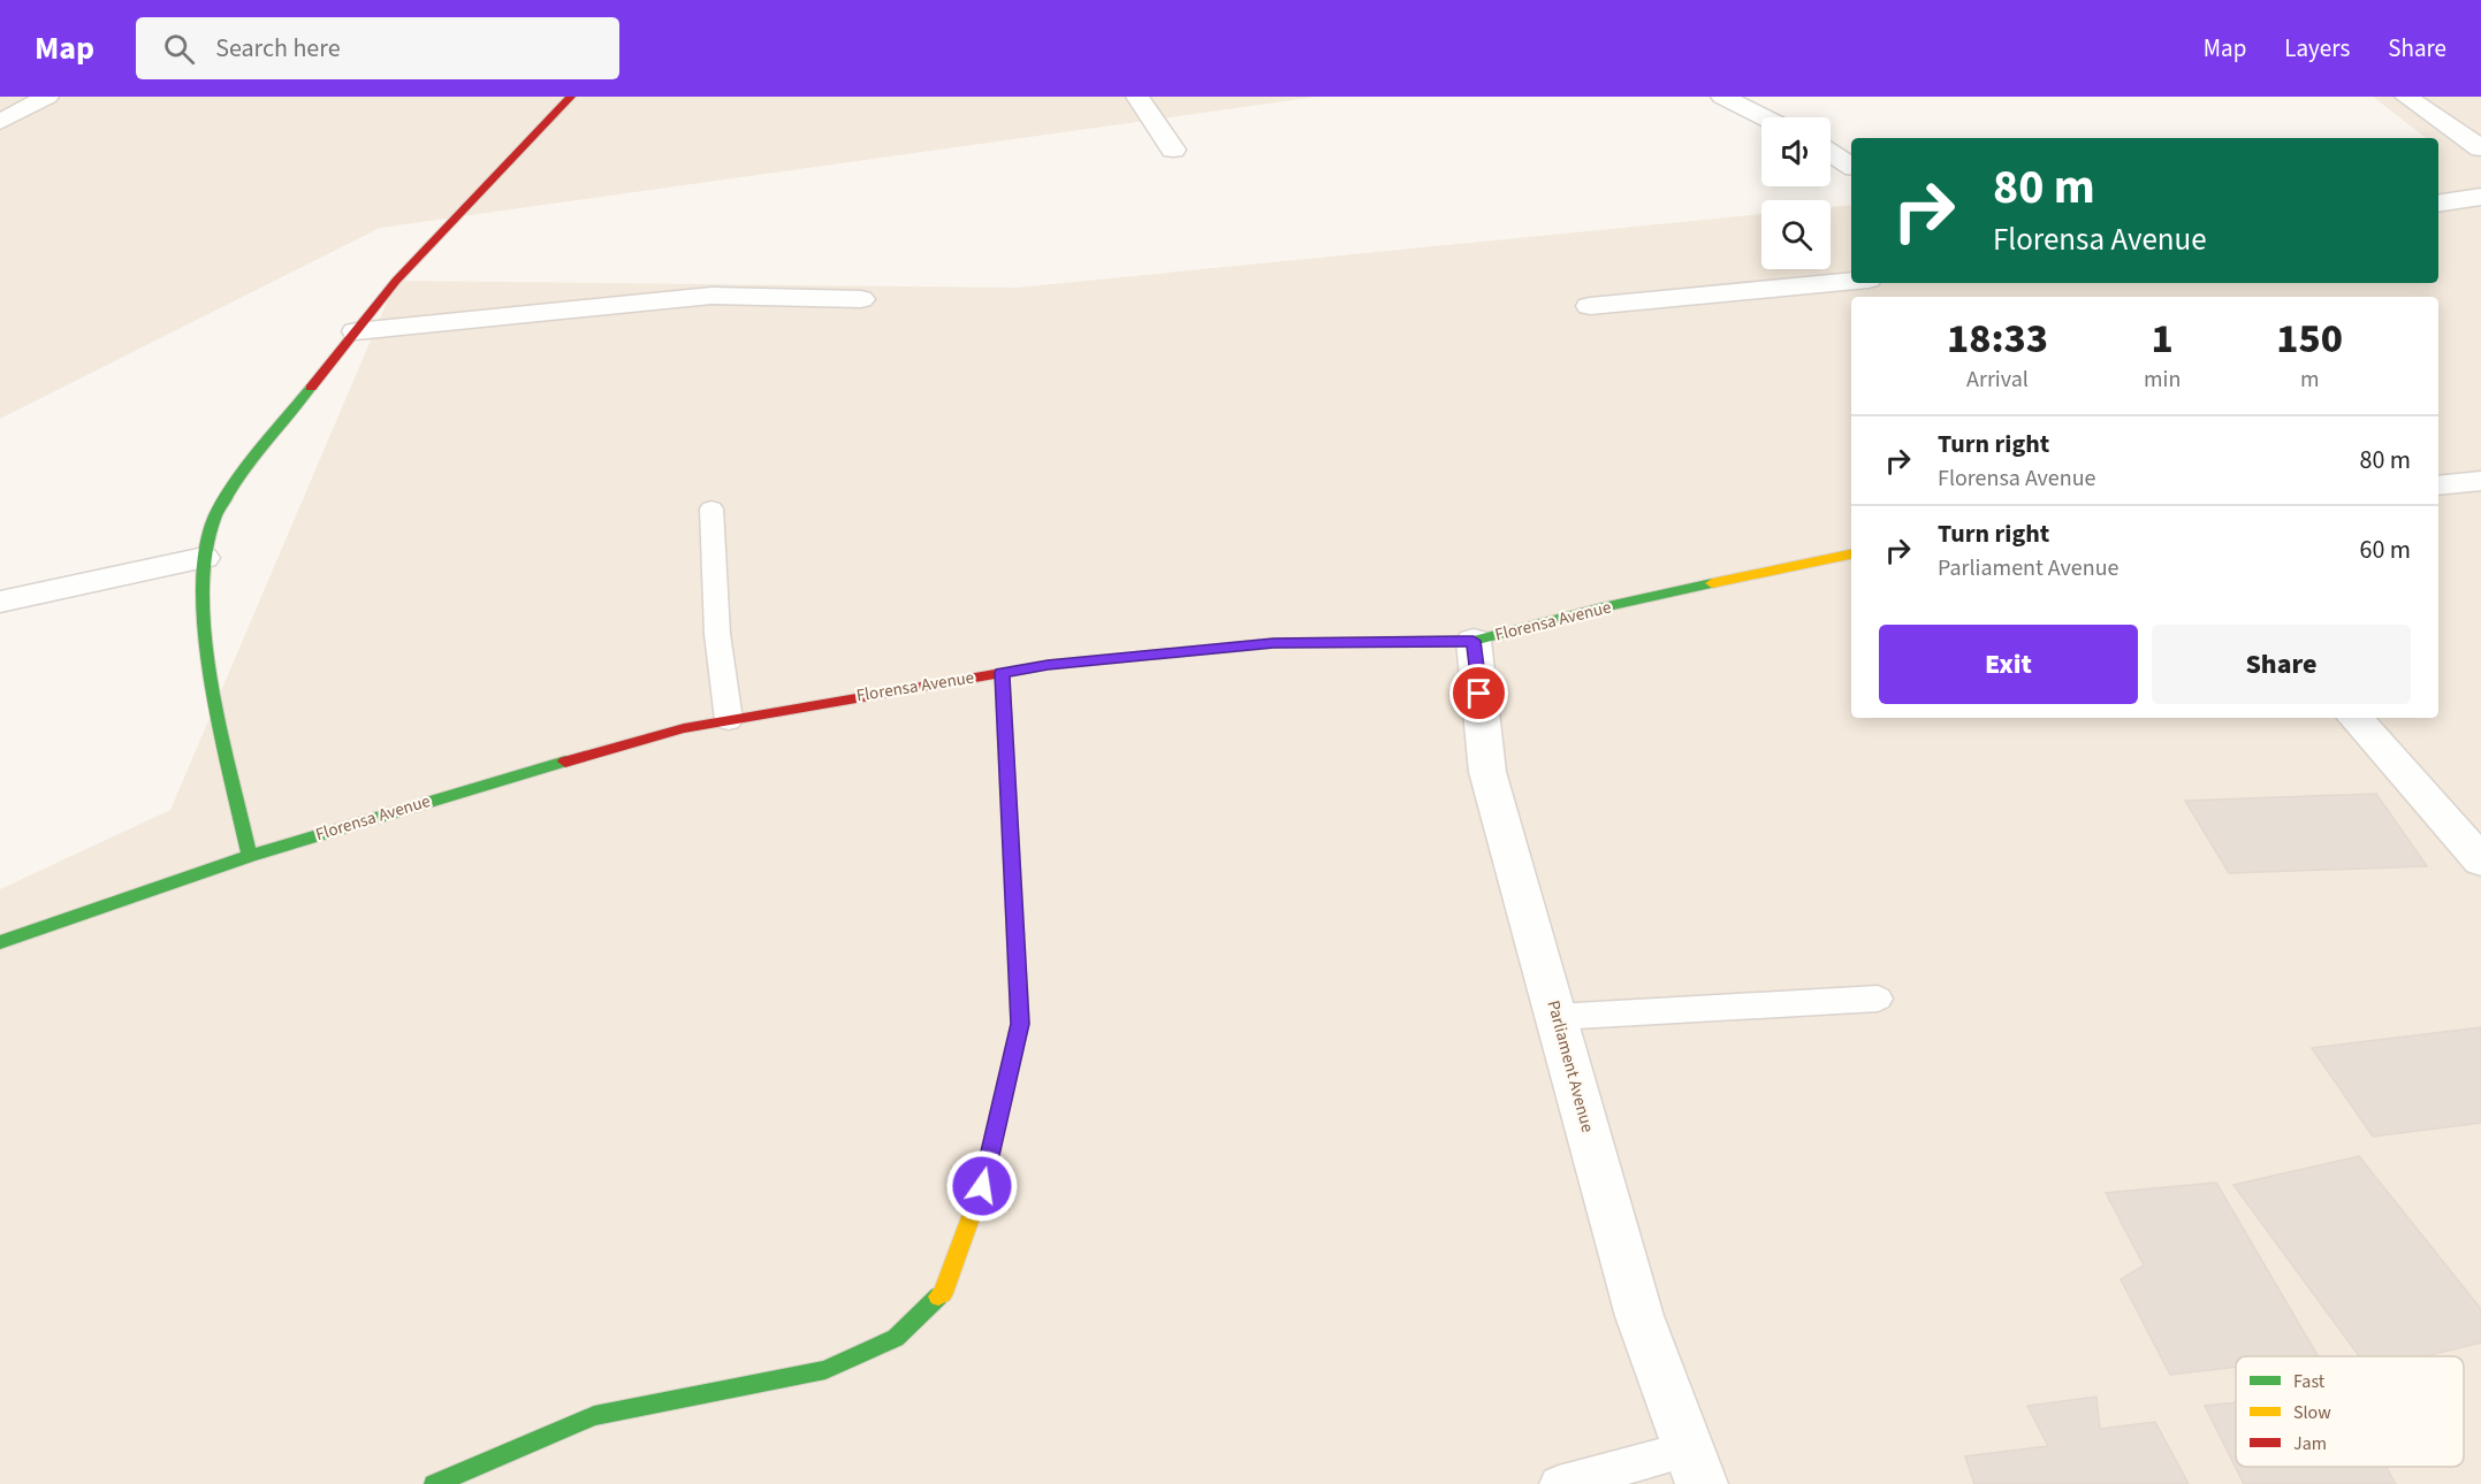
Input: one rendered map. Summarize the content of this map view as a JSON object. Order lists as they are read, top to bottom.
{
  "streets": {
    "street": ["Florensa Avenue", "Parliament Avenue"]
  },
  "crossings": [
    ["Florensa Avenue", "Parliament Avenue"]
  ],
  "legend": ["Fast", "Slow", "Jam"],
  "page": {
    "header": "Map",
    "search": "Search here",
    "nav": ["Map", "Layers", "Share"],
    "turn": ["80 m", "Florensa Avenue"],
    "eta": [
      "18:33",
      "Arrival",
      "1",
      "min",
      "150",
      "m"
    ],
    "list": [
      {
        "name": "Turn right",
        "note": "Florensa Avenue",
        "value": "80 m"
      },
      {
        "name": "Turn right",
        "note": "Parliament Avenue",
        "value": "60 m"
      }
    ],
    "buttons": ["Exit", "Share"]
  }
}
